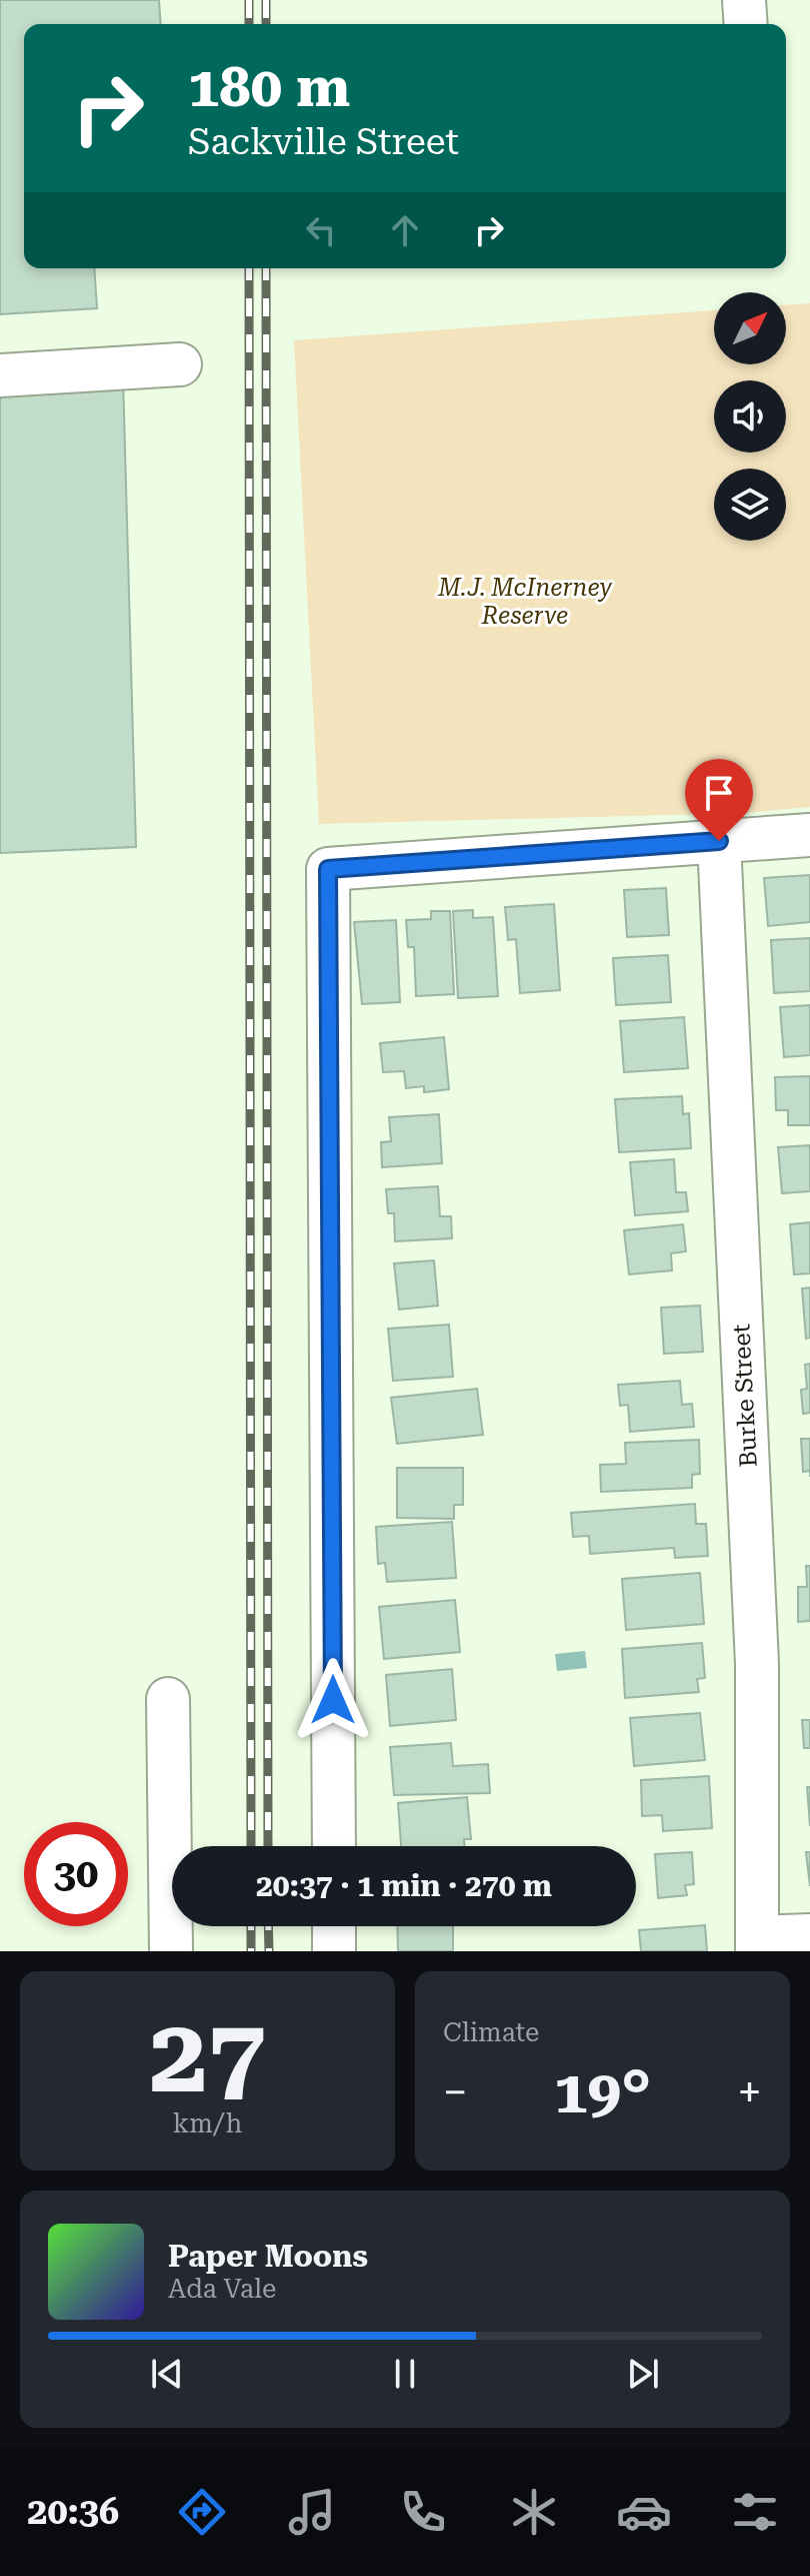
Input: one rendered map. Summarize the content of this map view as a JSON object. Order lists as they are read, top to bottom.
{
  "streets": {
    "street": ["Burke Street"]
  },
  "parks": ["M.J. McInerney Reserve"],
  "north": "top right",
  "page": {
    "turn": ["180 m", "Sackville Street"],
    "limit": "30",
    "trip": "20:37 · 1 min · 270 m",
    "tile": [
      ["27", "km/h"],
      "Climate"
    ],
    "heat": ["−", "19°", "+"],
    "song": ["Paper Moons", "Ada Vale"],
    "tabs": "20:36"
  }
}
